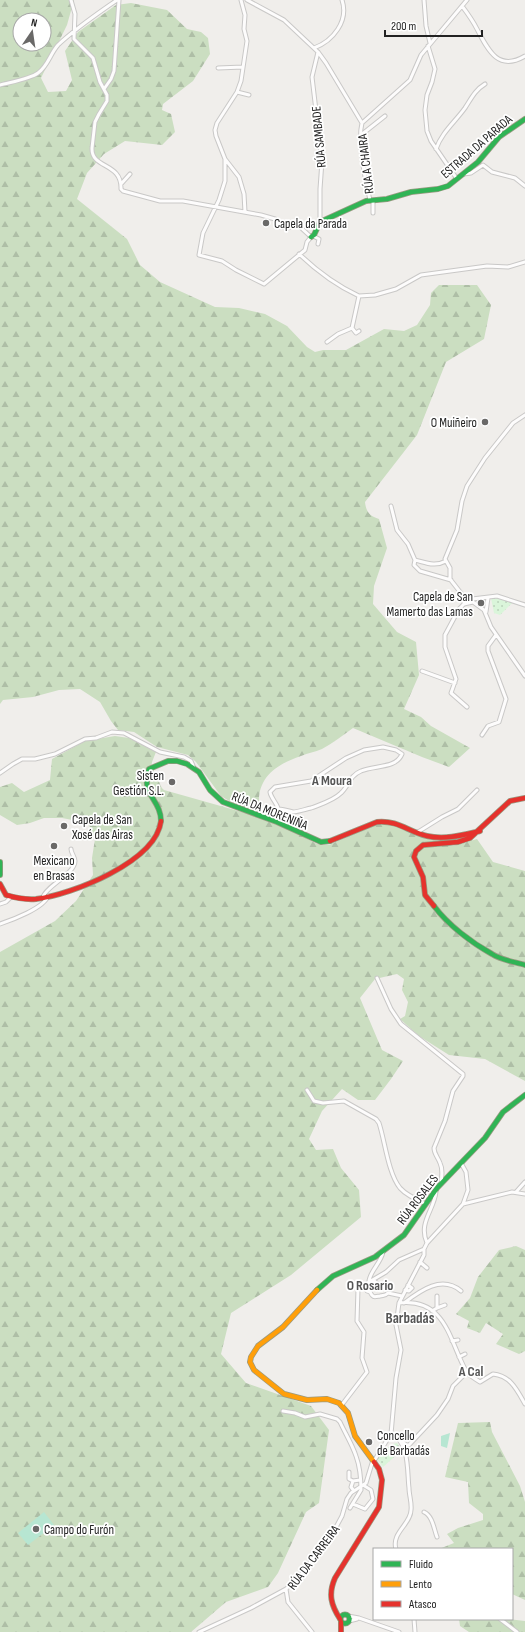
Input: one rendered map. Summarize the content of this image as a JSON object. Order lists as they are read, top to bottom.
{
  "streets": {
    "street": [
      "RÚA SAMBADE",
      "ESTRADA DA PARADA",
      "RÚA A CHAIRA",
      "RÚA DA MORENIÑA",
      "RÚA ROSALES",
      "RÚA DA CARREIRA"
    ]
  },
  "crossings": [
    ["RÚA SAMBADE", "ESTRADA DA PARADA"],
    ["ESTRADA DA PARADA", "RÚA A CHAIRA"]
  ],
  "districts": [
    "A Moura",
    "O Rosario",
    "Barbadás",
    "A Cal"
  ],
  "places": [
    "Capela da Parada",
    "O Muiñeiro",
    "Capela de San Mamerto das Lamas",
    "Sisten Gestión S.L.",
    "Capela de San Xosé das Airas",
    "Mexicano en Brasas",
    "Concello de Barbadás",
    "Campo do Furón"
  ],
  "legend": ["Fluido", "Lento", "Atasco"],
  "scale_bar": "200 m",
  "north": "top"
}
